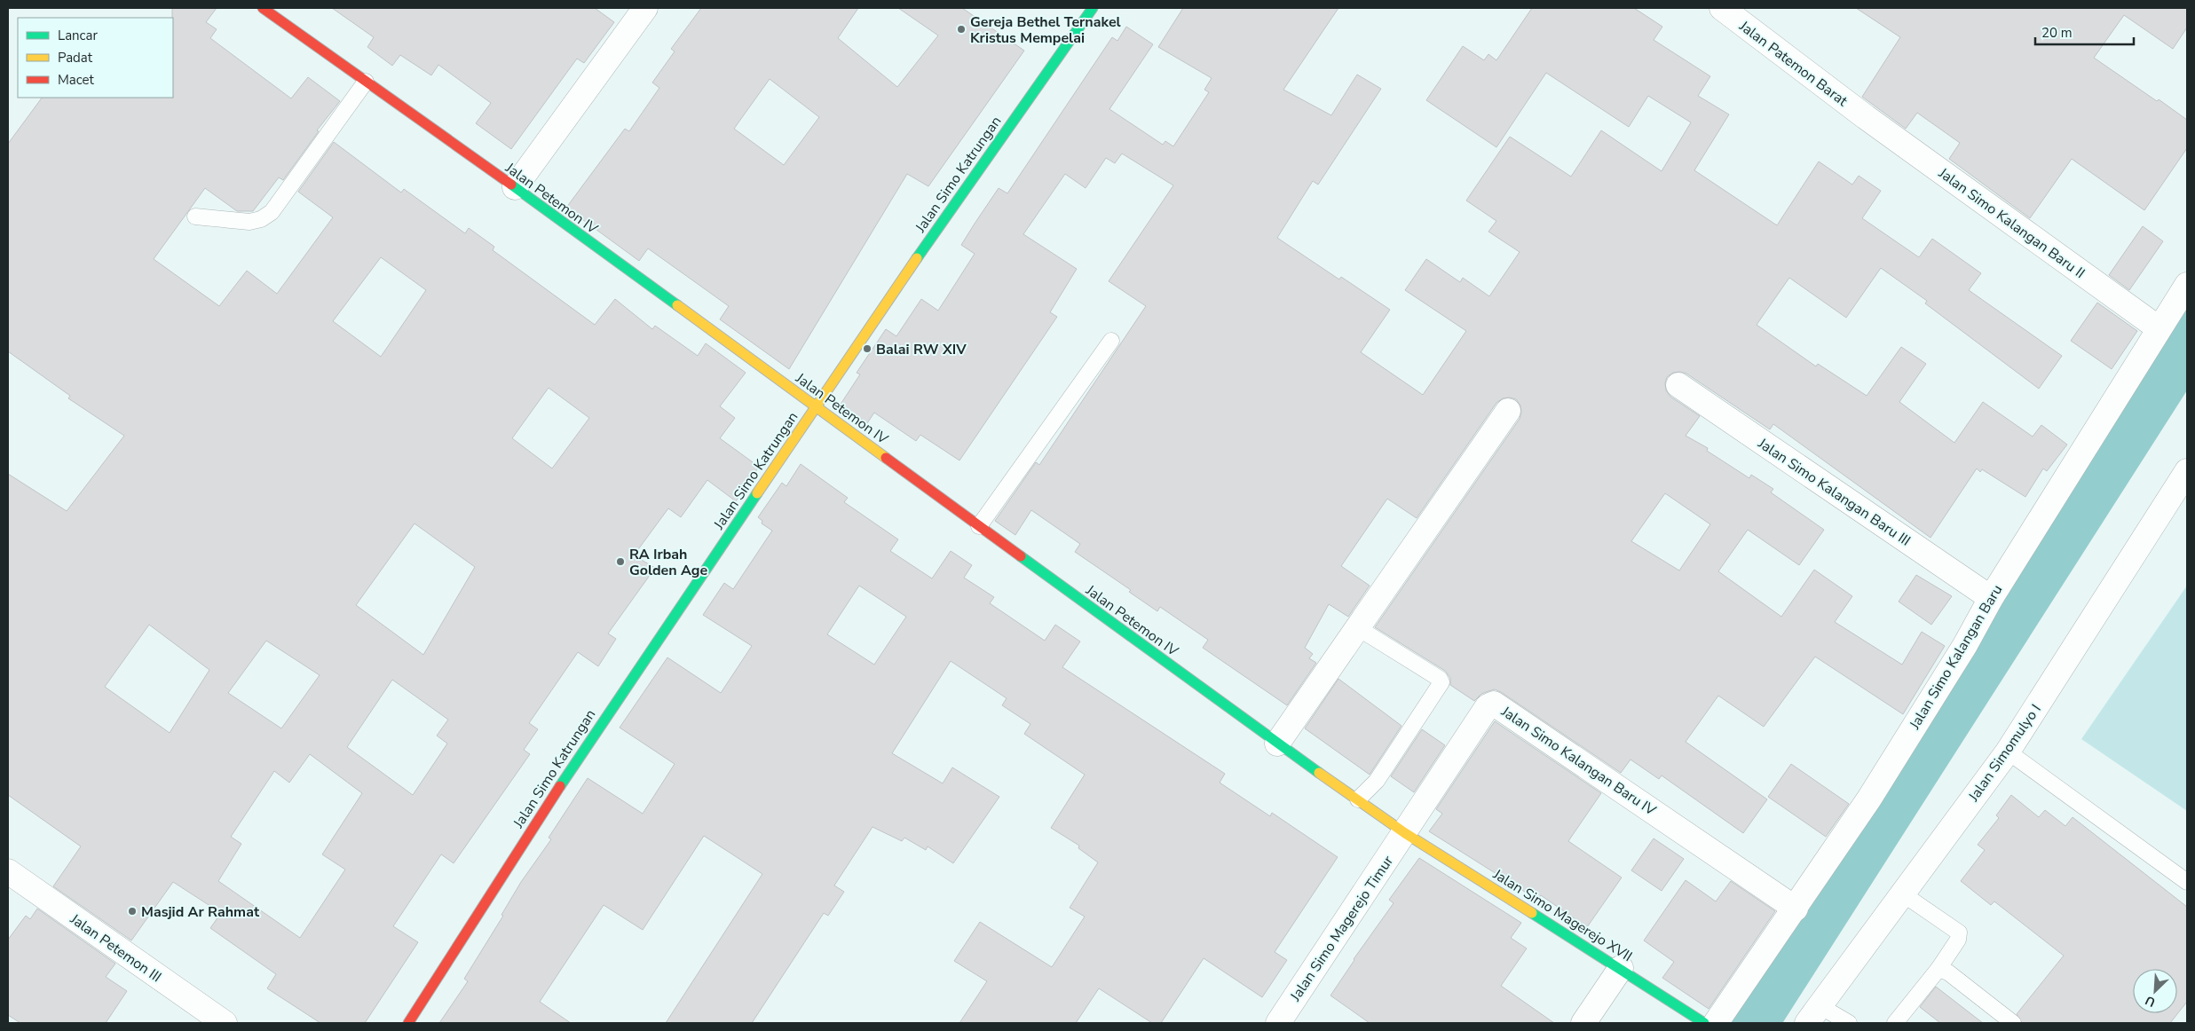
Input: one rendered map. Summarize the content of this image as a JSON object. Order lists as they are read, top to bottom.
{
  "streets": {
    "street": [
      "Jalan Patemon Barat",
      "Jalan Simo Katrungan",
      "Jalan Petemon IV",
      "Jalan Simo Kalangan Baru II",
      "Jalan Simo Kalangan Baru III",
      "Jalan Simo Kalangan Baru",
      "Jalan Simomulyo I",
      "Jalan Simo Kalangan Baru IV",
      "Jalan Simo Magerejo XVII",
      "Jalan Simo Magerejo Timur",
      "Jalan Petemon III"
    ]
  },
  "crossings": [
    ["Jalan Patemon Barat", "Jalan Simo Kalangan Baru II"],
    ["Jalan Simo Katrungan", "Jalan Petemon IV"],
    ["Jalan Petemon IV", "Jalan Simo Kalangan Baru IV"],
    ["Jalan Petemon IV", "Jalan Simo Magerejo XVII"],
    ["Jalan Petemon IV", "Jalan Simo Magerejo Timur"],
    ["Jalan Simo Kalangan Baru II", "Jalan Simo Kalangan Baru"],
    ["Jalan Simo Kalangan Baru III", "Jalan Simo Kalangan Baru"],
    ["Jalan Simo Kalangan Baru", "Jalan Simo Kalangan Baru IV"],
    ["Jalan Simo Kalangan Baru IV", "Jalan Simo Magerejo XVII"],
    ["Jalan Simo Kalangan Baru IV", "Jalan Simo Magerejo Timur"],
    ["Jalan Simo Magerejo XVII", "Jalan Simo Magerejo Timur"]
  ],
  "places": [
    "Gereja Bethel Ternakel Kristus Mempelai",
    "Balai RW XIV",
    "RA Irbah Golden Age",
    "Masjid Ar Rahmat"
  ],
  "legend": ["Lancar", "Padat", "Macet"],
  "scale_bar": "20 m",
  "north": "bottom left"
}
